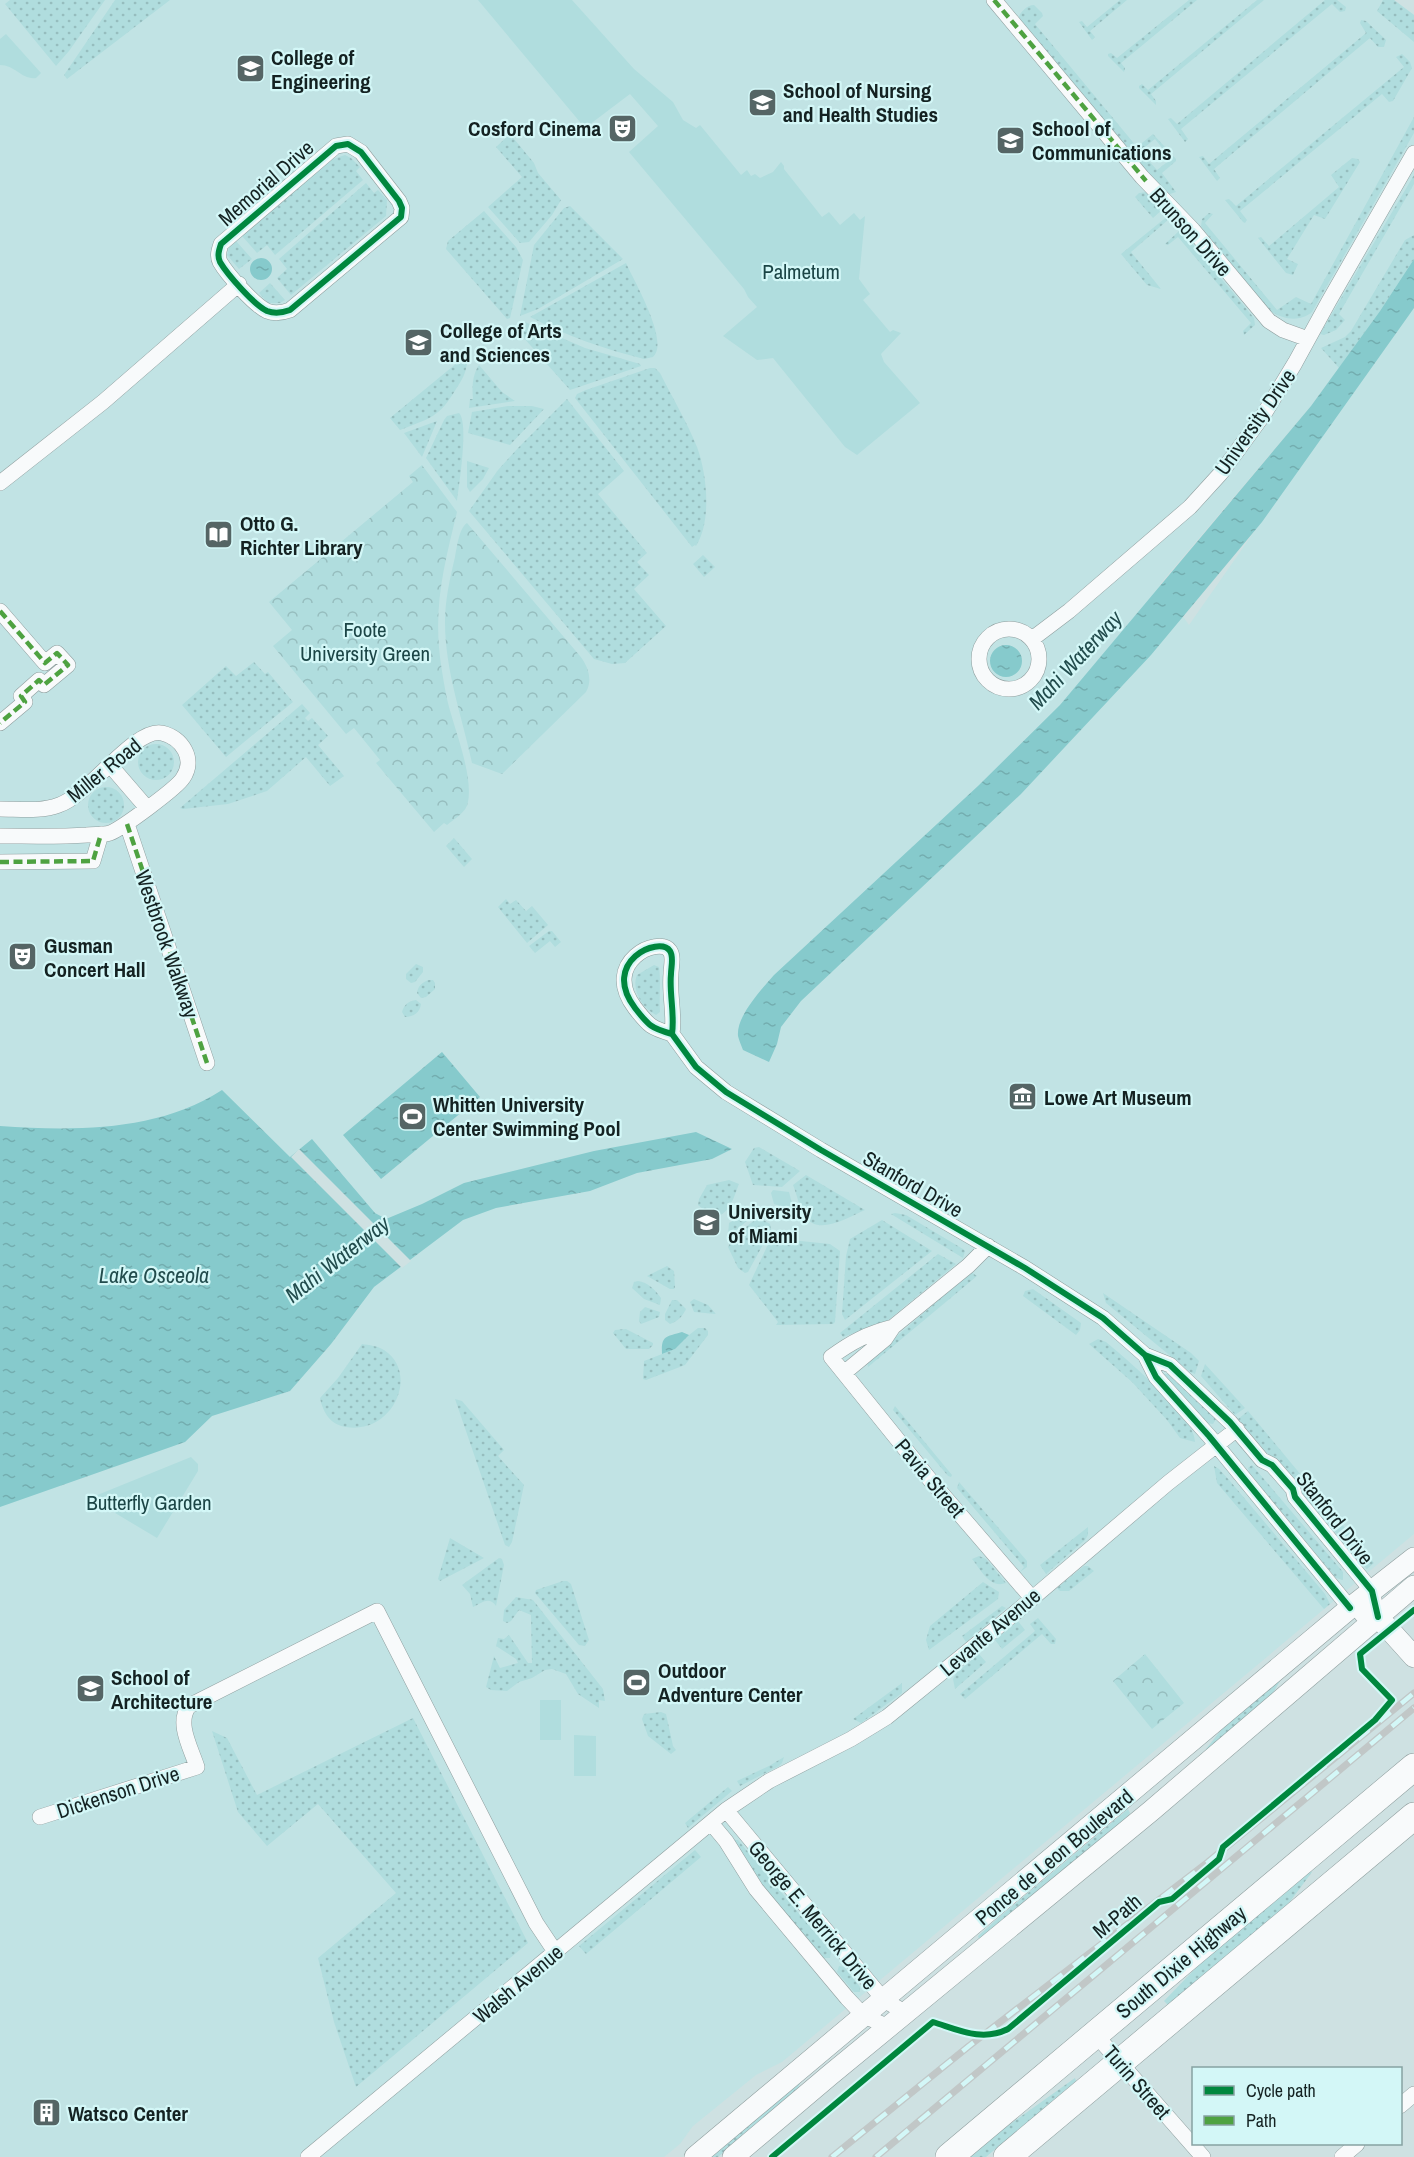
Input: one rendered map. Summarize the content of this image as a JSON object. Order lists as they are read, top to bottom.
{
  "streets": {
    "highway": ["South Dixie Highway"],
    "street": [
      "Memorial Drive",
      "Brunson Drive",
      "University Drive",
      "Miller Road",
      "Westbrook Walkway",
      "Stanford Drive",
      "Pavia Street",
      "Levante Avenue",
      "Dickenson Drive",
      "Ponce de Leon Boulevard",
      "George E. Merrick Drive",
      "Walsh Avenue",
      "Turin Street"
    ],
    "cycle path": ["M-Path"]
  },
  "crossings": [
    ["Brunson Drive", "University Drive"],
    ["Miller Road", "Westbrook Walkway"],
    ["Stanford Drive", "Levante Avenue"],
    ["Stanford Drive", "Ponce de Leon Boulevard"],
    ["Pavia Street", "Levante Avenue"],
    ["Levante Avenue", "George E. Merrick Drive"],
    ["Levante Avenue", "Walsh Avenue"],
    ["Dickenson Drive", "Walsh Avenue"],
    ["Ponce de Leon Boulevard", "George E. Merrick Drive"],
    ["George E. Merrick Drive", "Walsh Avenue"],
    ["South Dixie Highway", "Turin Street"]
  ],
  "water": ["Mahi Waterway", "Lake Osceola"],
  "parks": ["Palmetum", "Foote University Green", "Butterfly Garden"],
  "places": {
    "school or university": [
      "College of Engineering",
      "School of Nursing and Health Studies",
      "School of Communications",
      "College of Arts and Sciences",
      "University of Miami",
      "School of Architecture"
    ],
    "theatre": ["Cosford Cinema", "Gusman Concert Hall"],
    "library": ["Otto G. Richter Library"],
    "museum": ["Lowe Art Museum"],
    "sports": ["Whitten University Center Swimming Pool", "Outdoor Adventure Center"],
    "building": ["Watsco Center"]
  },
  "legend": ["Cycle path", "Path"]
}
